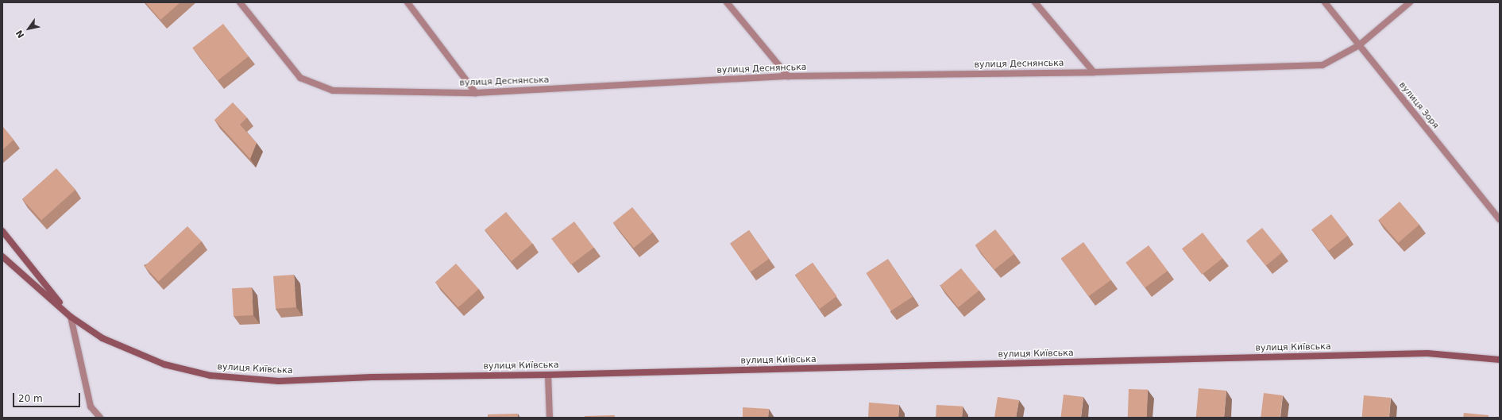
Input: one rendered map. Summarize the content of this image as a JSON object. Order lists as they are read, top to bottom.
{
  "streets": {
    "main road": ["вулиця Київська"],
    "street": ["вулиця Деснянська", "вулиця Зоря"]
  },
  "crossings": [
    ["вулиця Деснянська", "вулиця Зоря"]
  ],
  "scale_bar": "20 m",
  "north": "bottom left"
}
